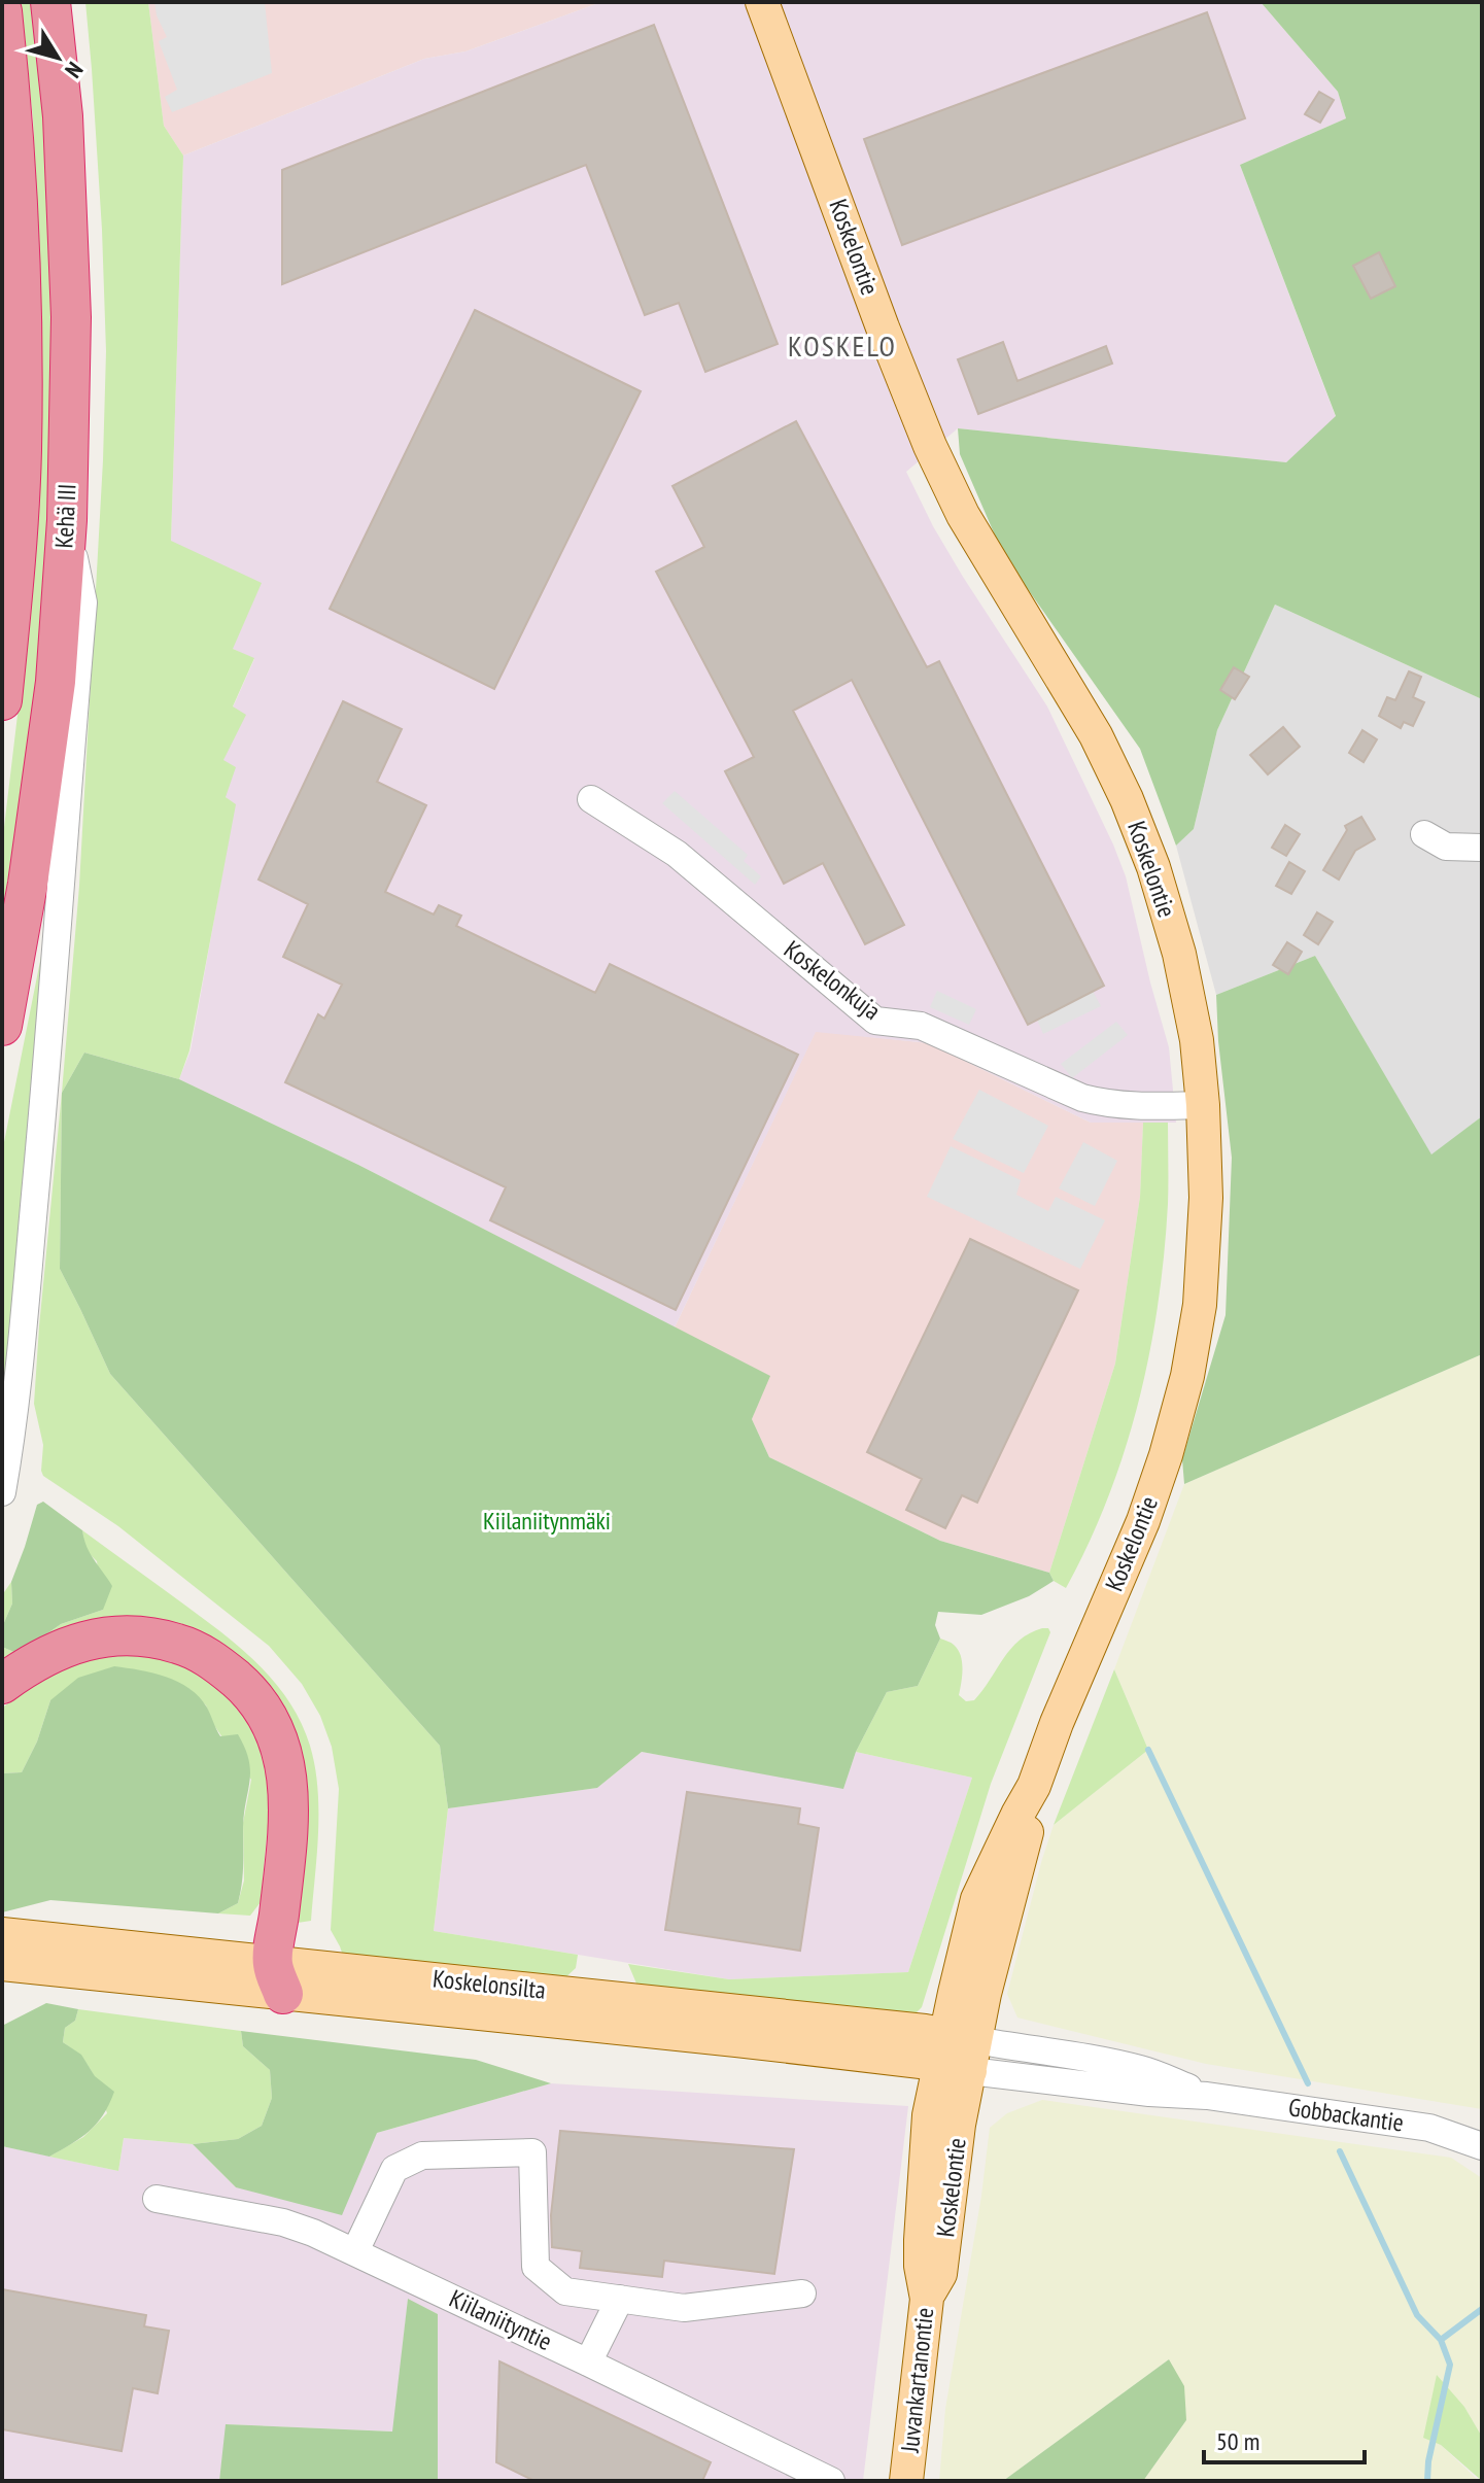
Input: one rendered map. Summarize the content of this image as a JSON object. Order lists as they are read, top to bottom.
{
  "streets": {
    "highway": ["Kehä III"],
    "main road": ["Koskelontie", "Koskelonsilta", "Juvankartanontie"],
    "street": ["Koskelonkuja", "Gobbackantie", "Kiilaniityntie"]
  },
  "crossings": [
    ["Koskelontie", "Koskelonkuja"],
    ["Koskelontie", "Koskelonsilta"],
    ["Koskelontie", "Gobbackantie"],
    ["Koskelontie", "Juvankartanontie"],
    ["Koskelonsilta", "Gobbackantie"]
  ],
  "districts": ["KOSKELO"],
  "parks": ["Kiilaniitynmäki"],
  "scale_bar": "50 m",
  "north": "bottom right"
}
